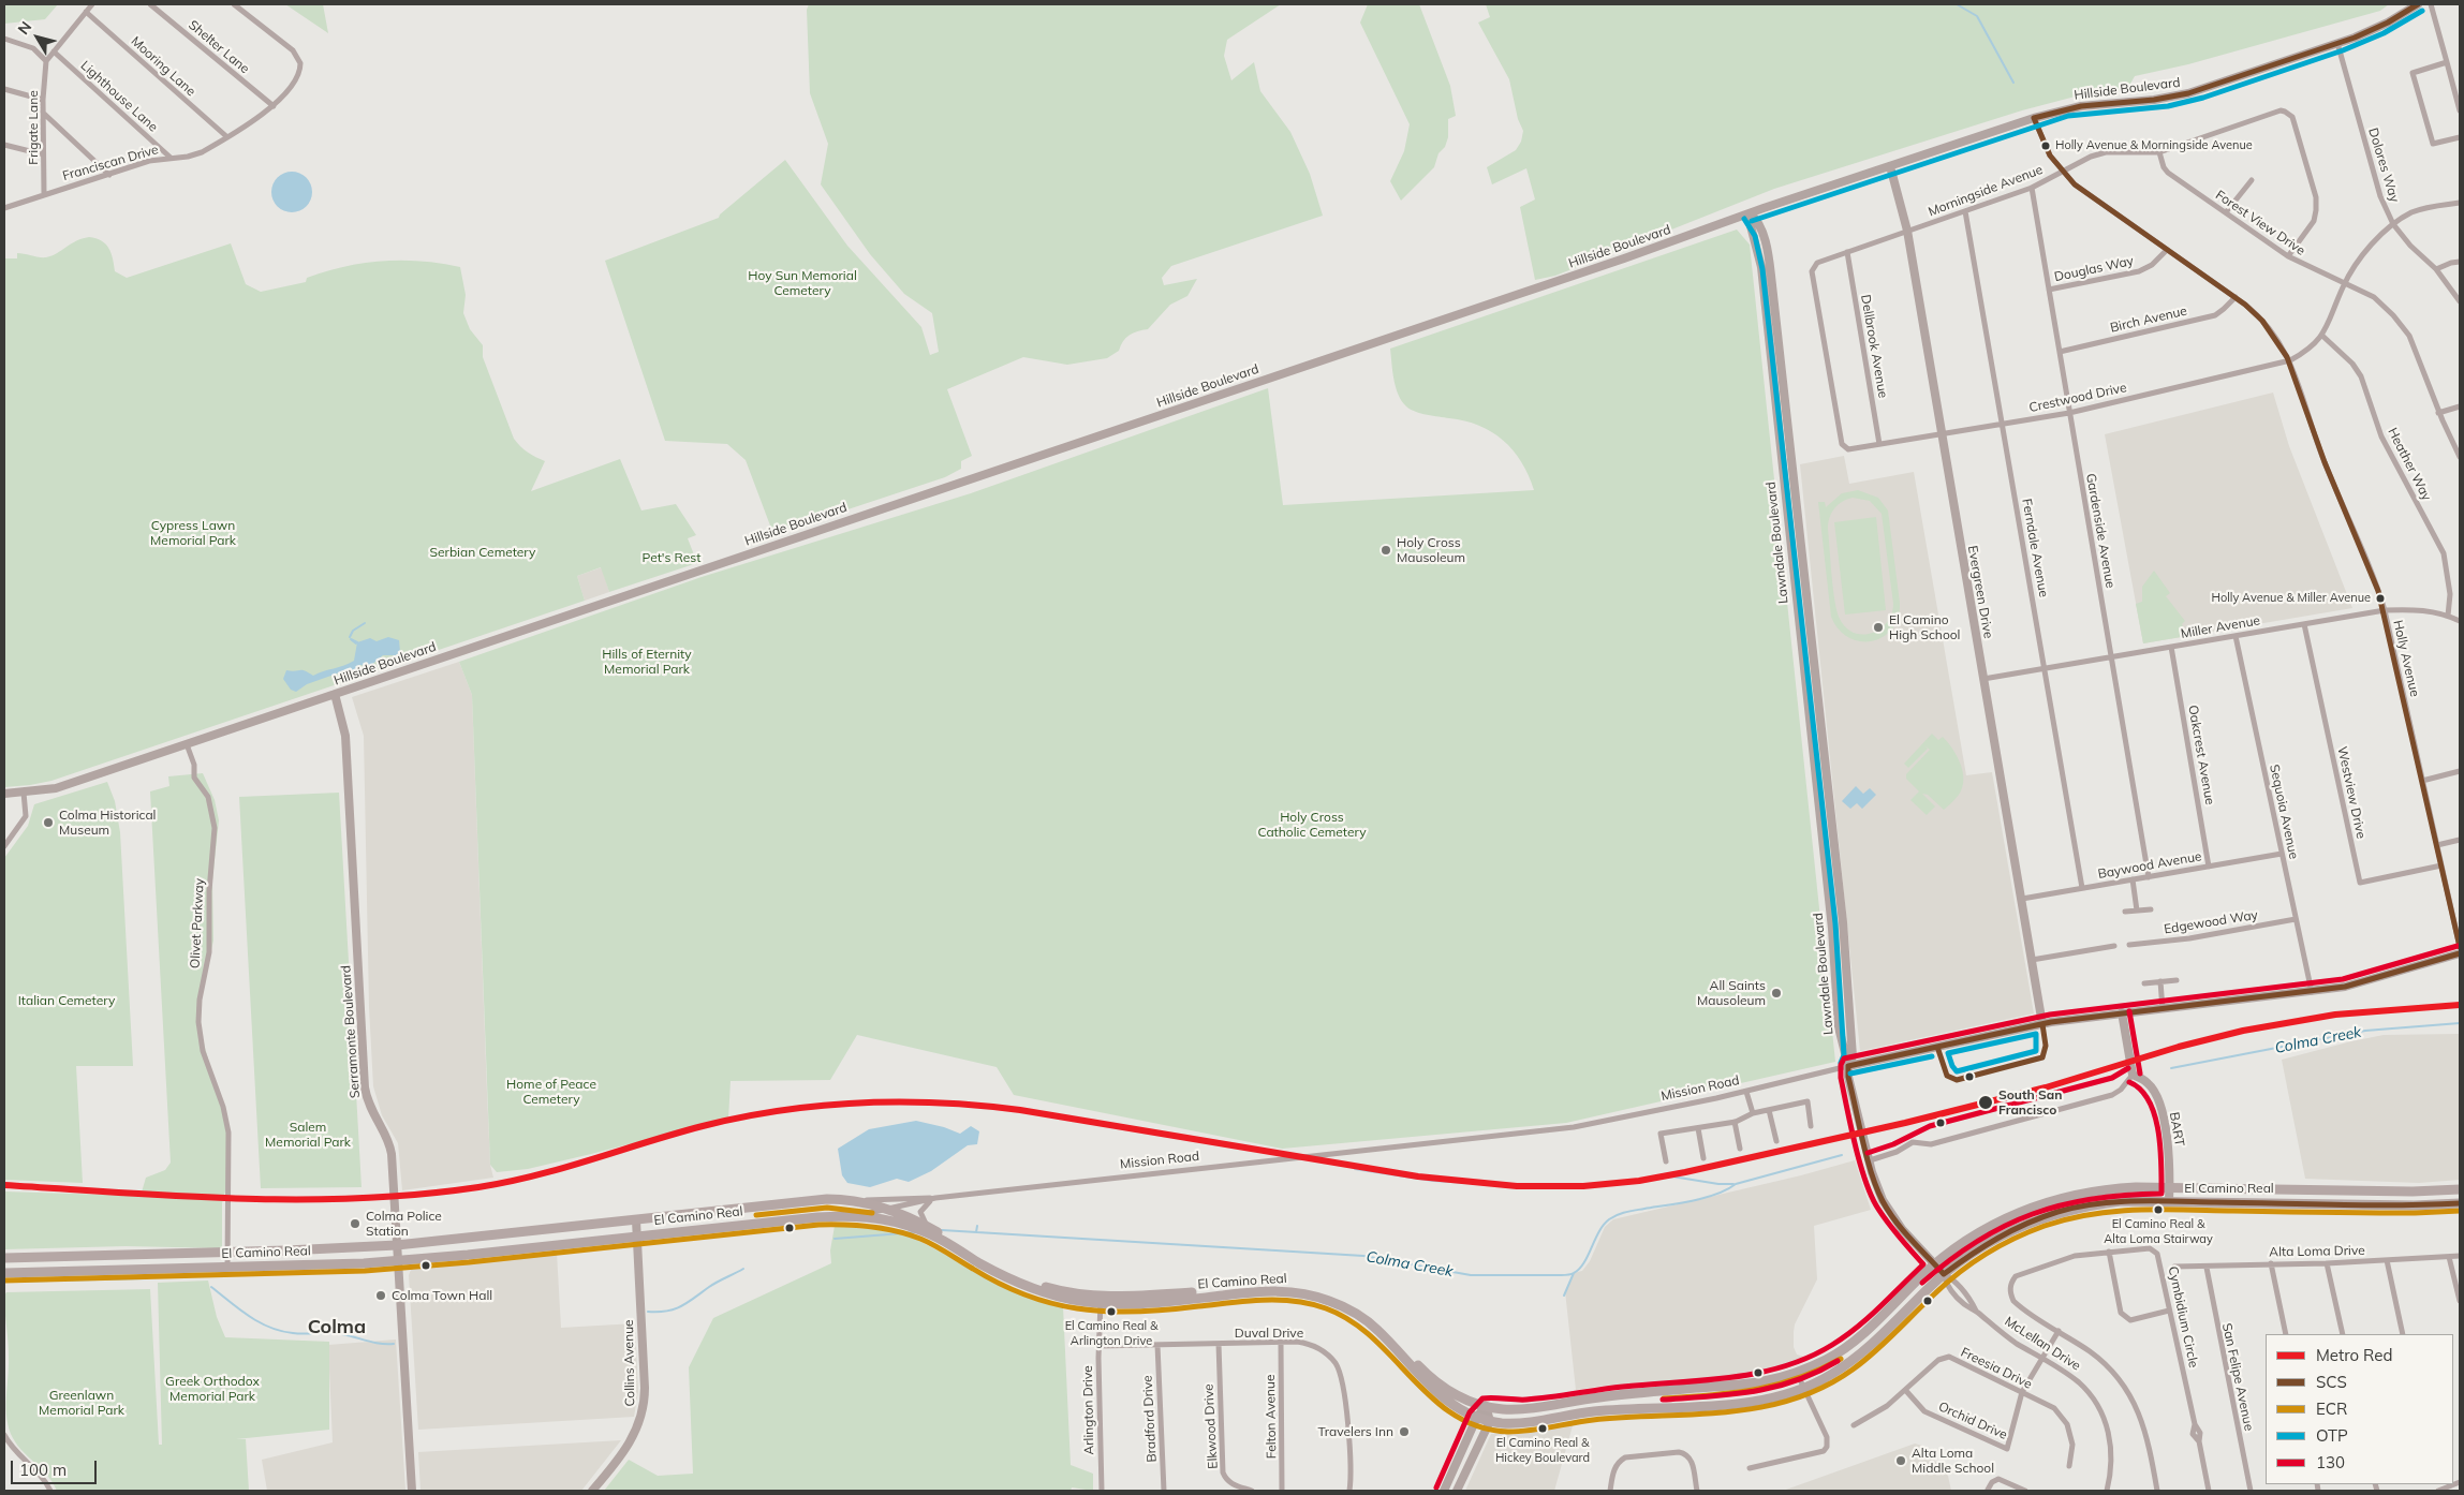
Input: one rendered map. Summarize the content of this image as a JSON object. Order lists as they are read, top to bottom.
{
  "streets": {
    "main road": [
      "Hillside Boulevard",
      "Lawndale Boulevard",
      "Evergreen Drive",
      "Serramonte Boulevard",
      "Mission Road",
      "BART",
      "El Camino Real",
      "McLellan Drive",
      "Collins Avenue"
    ],
    "street": [
      "Shelter Lane",
      "Mooring Lane",
      "Lighthouse Lane",
      "Frigate Lane",
      "Franciscan Drive",
      "Dolores Way",
      "Morningside Avenue",
      "Forest View Drive",
      "Douglas Way",
      "Birch Avenue",
      "Dellbrook Avenue",
      "Crestwood Drive",
      "Heather Way",
      "Gardenside Avenue",
      "Ferndale Avenue",
      "Miller Avenue",
      "Holly Avenue",
      "Oakcrest Avenue",
      "Westview Drive",
      "Sequoia Avenue",
      "Baywood Avenue",
      "Edgewood Way",
      "Olivet Parkway",
      "Alta Loma Drive",
      "Cymbidium Circle",
      "Duval Drive",
      "Freesia Drive",
      "San Felipe Avenue",
      "Arlington Drive",
      "Felton Avenue",
      "Bradford Drive",
      "Orchid Drive",
      "Elkwood Drive"
    ]
  },
  "crossings": [
    ["Shelter Lane", "Franciscan Drive"],
    ["Mooring Lane", "Franciscan Drive"],
    ["Hillside Boulevard", "Dolores Way"],
    ["Hillside Boulevard", "Lawndale Boulevard"],
    ["Hillside Boulevard", "Evergreen Drive"],
    ["Hillside Boulevard", "Holly Avenue"],
    ["Hillside Boulevard", "Olivet Parkway"],
    ["Hillside Boulevard", "Serramonte Boulevard"],
    ["Lighthouse Lane", "Franciscan Drive"],
    ["Frigate Lane", "Franciscan Drive"],
    ["Dolores Way", "Crestwood Drive"],
    ["Morningside Avenue", "Forest View Drive"],
    ["Morningside Avenue", "Dellbrook Avenue"],
    ["Morningside Avenue", "Crestwood Drive"],
    ["Morningside Avenue", "Gardenside Avenue"],
    ["Morningside Avenue", "Ferndale Avenue"],
    ["Morningside Avenue", "Evergreen Drive"],
    ["Morningside Avenue", "Holly Avenue"],
    ["Forest View Drive", "Crestwood Drive"],
    ["Douglas Way", "Gardenside Avenue"],
    ["Douglas Way", "Holly Avenue"],
    ["Birch Avenue", "Gardenside Avenue"],
    ["Birch Avenue", "Holly Avenue"],
    ["Dellbrook Avenue", "Crestwood Drive"],
    ["Crestwood Drive", "Heather Way"],
    ["Crestwood Drive", "Gardenside Avenue"],
    ["Crestwood Drive", "Ferndale Avenue"],
    ["Crestwood Drive", "Evergreen Drive"],
    ["Crestwood Drive", "Holly Avenue"],
    ["Heather Way", "Miller Avenue"],
    ["Gardenside Avenue", "Miller Avenue"],
    ["Gardenside Avenue", "Baywood Avenue"],
    ["Lawndale Boulevard", "Mission Road"],
    ["Lawndale Boulevard", "McLellan Drive"],
    ["Ferndale Avenue", "Miller Avenue"],
    ["Ferndale Avenue", "Baywood Avenue"],
    ["Evergreen Drive", "Miller Avenue"],
    ["Evergreen Drive", "Baywood Avenue"],
    ["Evergreen Drive", "Mission Road"],
    ["Miller Avenue", "Holly Avenue"],
    ["Miller Avenue", "Oakcrest Avenue"],
    ["Miller Avenue", "Westview Drive"],
    ["Miller Avenue", "Sequoia Avenue"],
    ["Holly Avenue", "Westview Drive"],
    ["Oakcrest Avenue", "Baywood Avenue"],
    ["Sequoia Avenue", "Baywood Avenue"],
    ["Sequoia Avenue", "Edgewood Way"],
    ["Sequoia Avenue", "Mission Road"],
    ["Olivet Parkway", "El Camino Real"],
    ["Serramonte Boulevard", "El Camino Real"],
    ["Mission Road", "El Camino Real"],
    ["Mission Road", "McLellan Drive"],
    ["BART", "El Camino Real"],
    ["El Camino Real", "McLellan Drive"],
    ["El Camino Real", "Collins Avenue"],
    ["El Camino Real", "Arlington Drive"],
    ["Alta Loma Drive", "San Felipe Avenue"],
    ["Cymbidium Circle", "Orchid Drive"],
    ["Duval Drive", "Arlington Drive"],
    ["Duval Drive", "Felton Avenue"],
    ["Duval Drive", "Bradford Drive"],
    ["Duval Drive", "Elkwood Drive"],
    ["McLellan Drive", "Orchid Drive"],
    ["Freesia Drive", "Orchid Drive"]
  ],
  "districts": ["Colma"],
  "water": ["Colma Creek"],
  "parks": [
    "Hoy Sun Memorial Cemetery",
    "Cypress Lawn Memorial Park",
    "Serbian Cemetery",
    "Pet's Rest",
    "Hills of Eternity Memorial Park",
    "Holy Cross Catholic Cemetery",
    "Italian Cemetery",
    "Home of Peace Cemetery",
    "Salem Memorial Park",
    "Greek Orthodox Memorial Park",
    "Greenlawn Memorial Park"
  ],
  "places": [
    "Holly Avenue & Morningside Avenue",
    "Holy Cross Mausoleum",
    "Holly Avenue & Miller Avenue",
    "El Camino High School",
    "Colma Historical Museum",
    "All Saints Mausoleum",
    "South San Francisco",
    "El Camino Real & Alta Loma Stairway",
    "Colma Police Station",
    "Colma Town Hall",
    "El Camino Real & Arlington Drive",
    "El Camino Real & Hickey Boulevard",
    "Travelers Inn",
    "Alta Loma Middle School"
  ],
  "lines": [
    "transit line SCS",
    "transit line OTP",
    "transit line 130",
    "metro line Red",
    "transit line ECR"
  ],
  "legend": [
    "Metro Red",
    "SCS",
    "ECR",
    "OTP",
    "130"
  ],
  "scale_bar": "100 m",
  "north": "top left"
}
